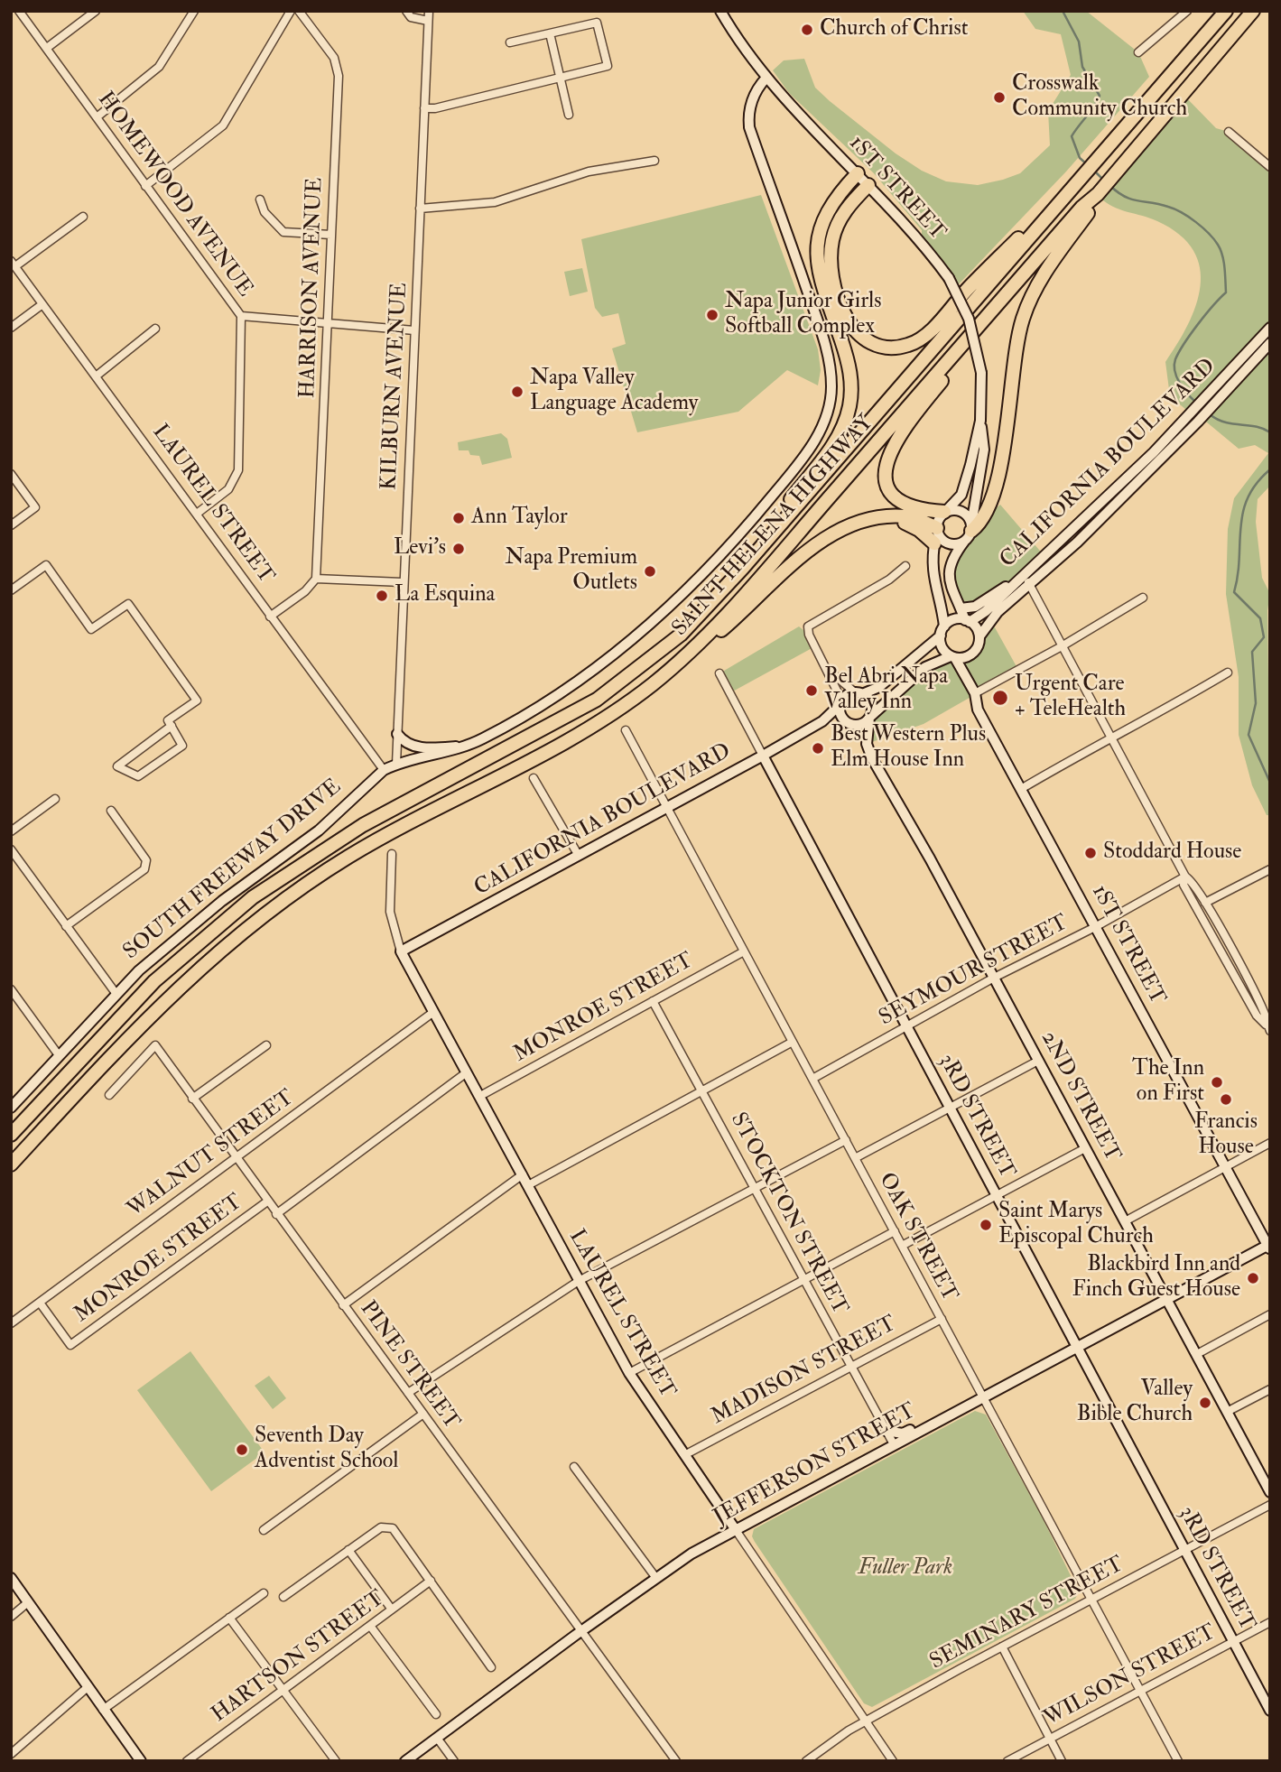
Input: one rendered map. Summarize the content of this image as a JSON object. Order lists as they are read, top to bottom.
{
  "streets": {
    "highway": ["SAINT HELENA HIGHWAY"],
    "street": [
      "1ST STREET",
      "HOMEWOOD AVENUE",
      "HARRISON AVENUE",
      "KILBURN AVENUE",
      "CALIFORNIA BOULEVARD",
      "LAUREL STREET",
      "SOUTH FREEWAY DRIVE",
      "SEYMOUR STREET",
      "MONROE STREET",
      "2ND STREET",
      "3RD STREET",
      "WALNUT STREET",
      "STOCKTON STREET",
      "OAK STREET",
      "PINE STREET",
      "MADISON STREET",
      "JEFFERSON STREET",
      "SEMINARY STREET",
      "HARTSON STREET",
      "WILSON STREET"
    ]
  },
  "crossings": [
    ["1ST STREET", "CALIFORNIA BOULEVARD"],
    ["1ST STREET", "SOUTH FREEWAY DRIVE"],
    ["1ST STREET", "SEYMOUR STREET"],
    ["1ST STREET", "JEFFERSON STREET"],
    ["HOMEWOOD AVENUE", "LAUREL STREET"],
    ["KILBURN AVENUE", "SOUTH FREEWAY DRIVE"],
    ["CALIFORNIA BOULEVARD", "LAUREL STREET"],
    ["CALIFORNIA BOULEVARD", "2ND STREET"],
    ["CALIFORNIA BOULEVARD", "3RD STREET"],
    ["CALIFORNIA BOULEVARD", "OAK STREET"],
    ["LAUREL STREET", "SOUTH FREEWAY DRIVE"],
    ["LAUREL STREET", "MONROE STREET"],
    ["LAUREL STREET", "WALNUT STREET"],
    ["LAUREL STREET", "MADISON STREET"],
    ["LAUREL STREET", "JEFFERSON STREET"],
    ["LAUREL STREET", "SEMINARY STREET"],
    ["SEYMOUR STREET", "2ND STREET"],
    ["SEYMOUR STREET", "3RD STREET"],
    ["SEYMOUR STREET", "OAK STREET"],
    ["MONROE STREET", "WALNUT STREET"],
    ["MONROE STREET", "STOCKTON STREET"],
    ["MONROE STREET", "OAK STREET"],
    ["MONROE STREET", "PINE STREET"],
    ["2ND STREET", "JEFFERSON STREET"],
    ["3RD STREET", "JEFFERSON STREET"],
    ["3RD STREET", "SEMINARY STREET"],
    ["3RD STREET", "WILSON STREET"],
    ["WALNUT STREET", "PINE STREET"],
    ["STOCKTON STREET", "MADISON STREET"],
    ["STOCKTON STREET", "JEFFERSON STREET"],
    ["OAK STREET", "MADISON STREET"],
    ["OAK STREET", "JEFFERSON STREET"],
    ["OAK STREET", "SEMINARY STREET"],
    ["OAK STREET", "WILSON STREET"],
    ["PINE STREET", "JEFFERSON STREET"]
  ],
  "parks": ["Fuller Park"],
  "places": [
    "Church of Christ",
    "Crosswalk Community Church",
    "Napa Junior Girls Softball Complex",
    "Napa Valley Language Academy",
    "Ann Taylor",
    "Levi's",
    "Napa Premium Outlets",
    "La Esquina",
    "Bel Abri Napa Valley Inn",
    "Urgent Care + TeleHealth",
    "Best Western Plus Elm House Inn",
    "Stoddard House",
    "The Inn on First",
    "Francis House",
    "Saint Marys Episcopal Church",
    "Blackbird Inn and Finch Guest House",
    "Valley Bible Church",
    "Seventh Day Adventist School"
  ]
}
